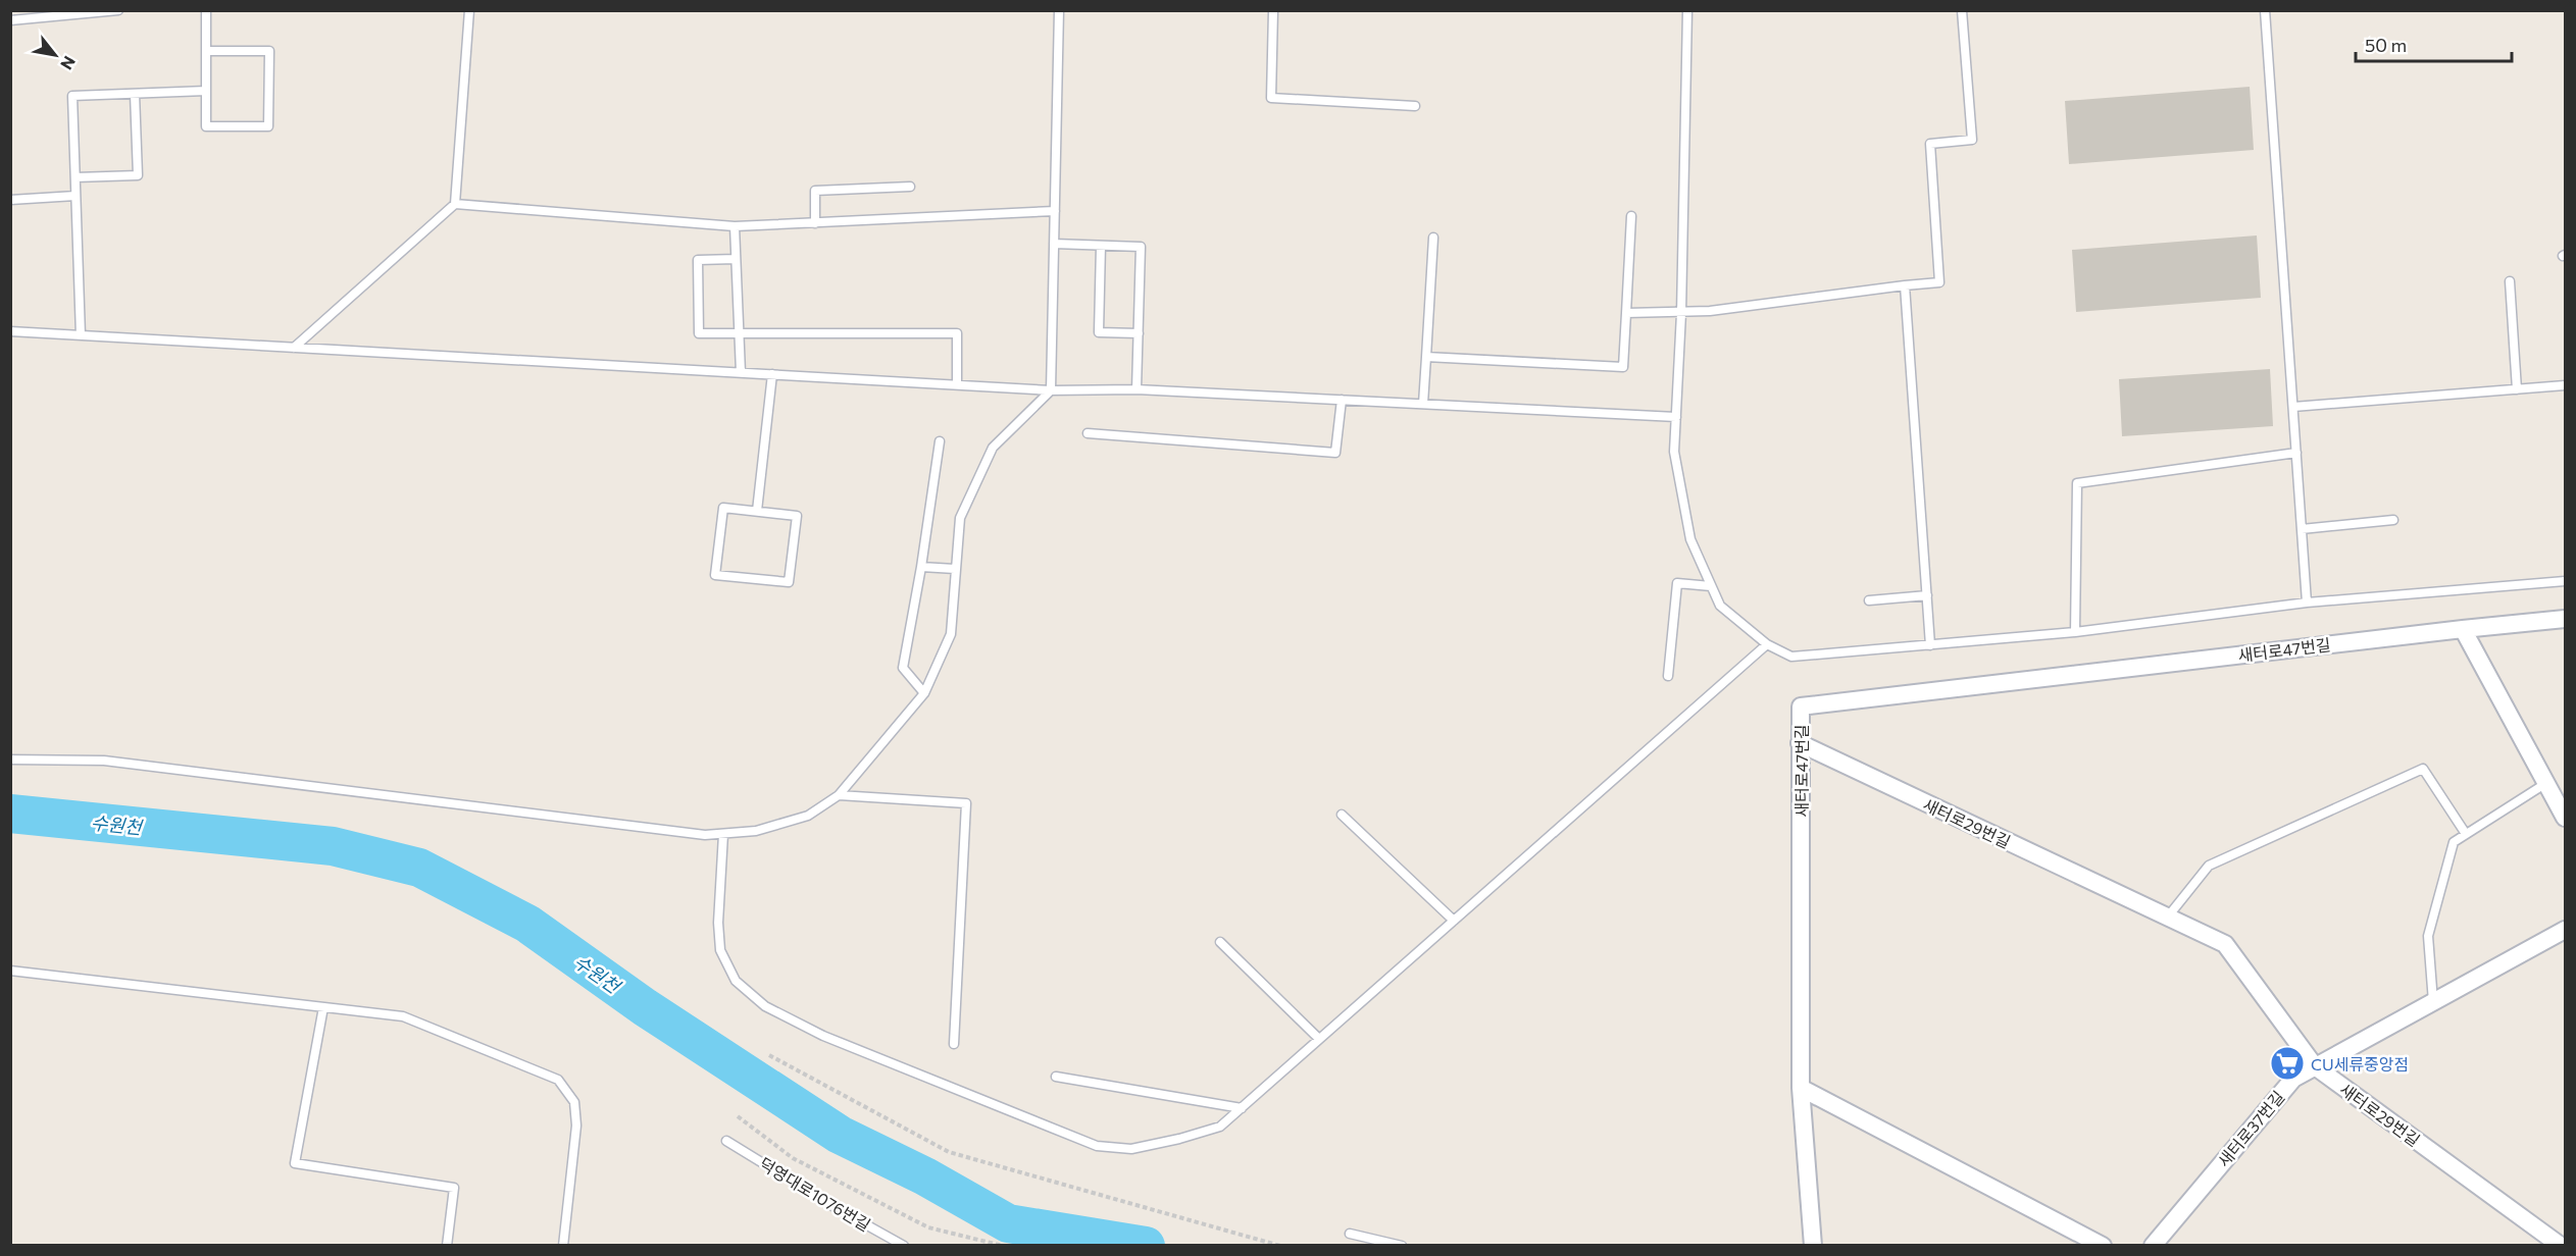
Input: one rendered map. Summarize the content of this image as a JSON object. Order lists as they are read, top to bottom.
{
  "streets": {
    "street": ["새터로47번길", "새터로29번길", "새터로37번길"],
    "lane": ["덕영대로1076번길"]
  },
  "crossings": [
    ["새터로47번길", "새터로29번길"],
    ["새터로29번길", "새터로37번길"]
  ],
  "water": ["수원천"],
  "places": {
    "supermarket": ["CU세류중앙점"]
  },
  "scale_bar": "50 m",
  "north": "bottom right"
}
